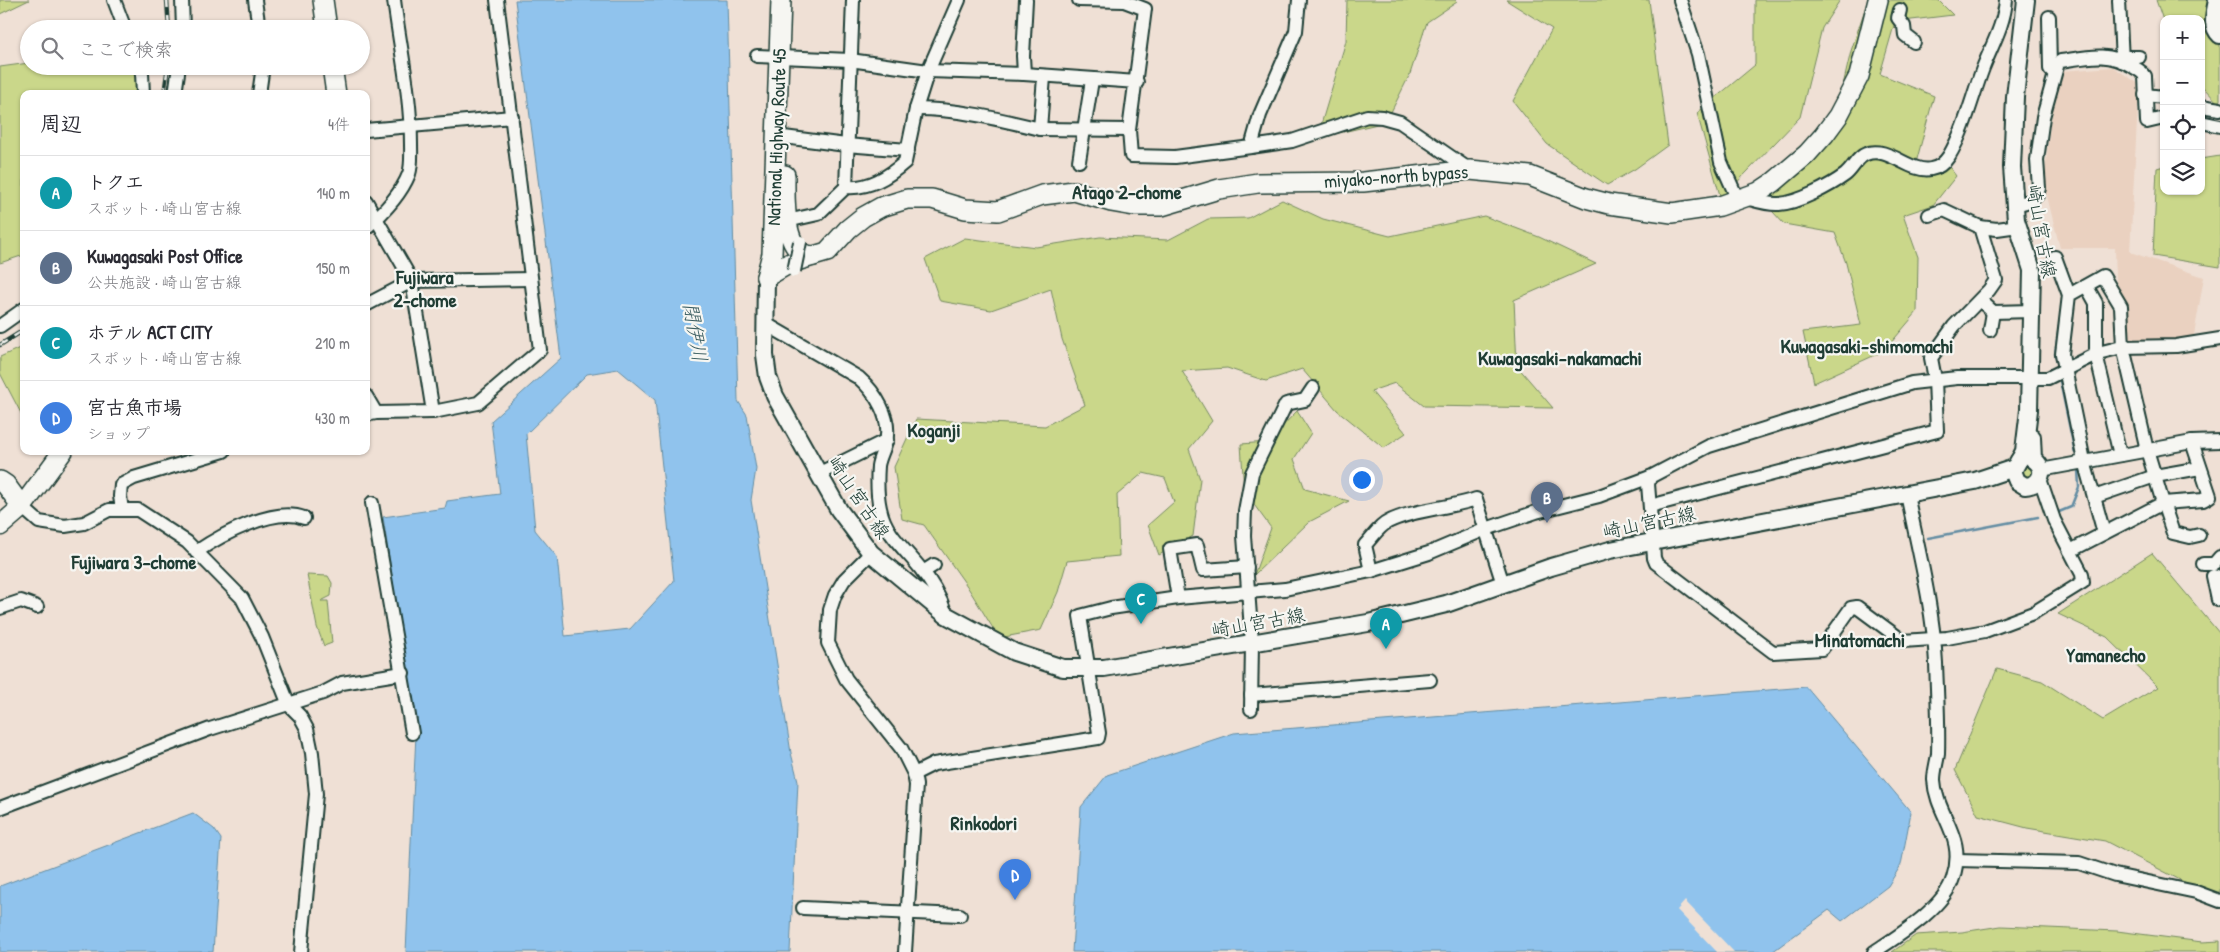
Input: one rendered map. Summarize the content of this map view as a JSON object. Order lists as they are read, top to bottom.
{
  "streets": {
    "highway": ["National Highway Route 45", "miyako-north bypass"],
    "main road": ["崎山宮古線"]
  },
  "crossings": [
    ["National Highway Route 45", "miyako-north bypass"]
  ],
  "districts": [
    "Atago 2-chome",
    "Fujiwara 2-chome",
    "Kuwagasaki-shimomachi",
    "Kuwagasaki-nakamachi",
    "Koganji",
    "Fujiwara 3-chome",
    "Minatomachi",
    "Yamanecho",
    "Rinkodori"
  ],
  "water": ["閉伊川"],
  "page": {
    "map_buttons": ["+", "−"],
    "search": "ここで検索",
    "heading": ["周辺", "4件"],
    "list": [
      {
        "mark": "A",
        "name": "トクエ",
        "note": "スポット · 崎山宮古線",
        "value": "140 m"
      },
      {
        "mark": "B",
        "name": "Kuwagasaki Post Office",
        "note": "公共施設 · 崎山宮古線",
        "value": "150 m"
      },
      {
        "mark": "C",
        "name": "ホテル ACT CITY",
        "note": "スポット · 崎山宮古線",
        "value": "210 m"
      },
      {
        "mark": "D",
        "name": "宮古魚市場",
        "note": "ショップ",
        "value": "430 m"
      }
    ],
    "pins": [
      "B",
      "C",
      "A",
      "D"
    ]
  }
}
